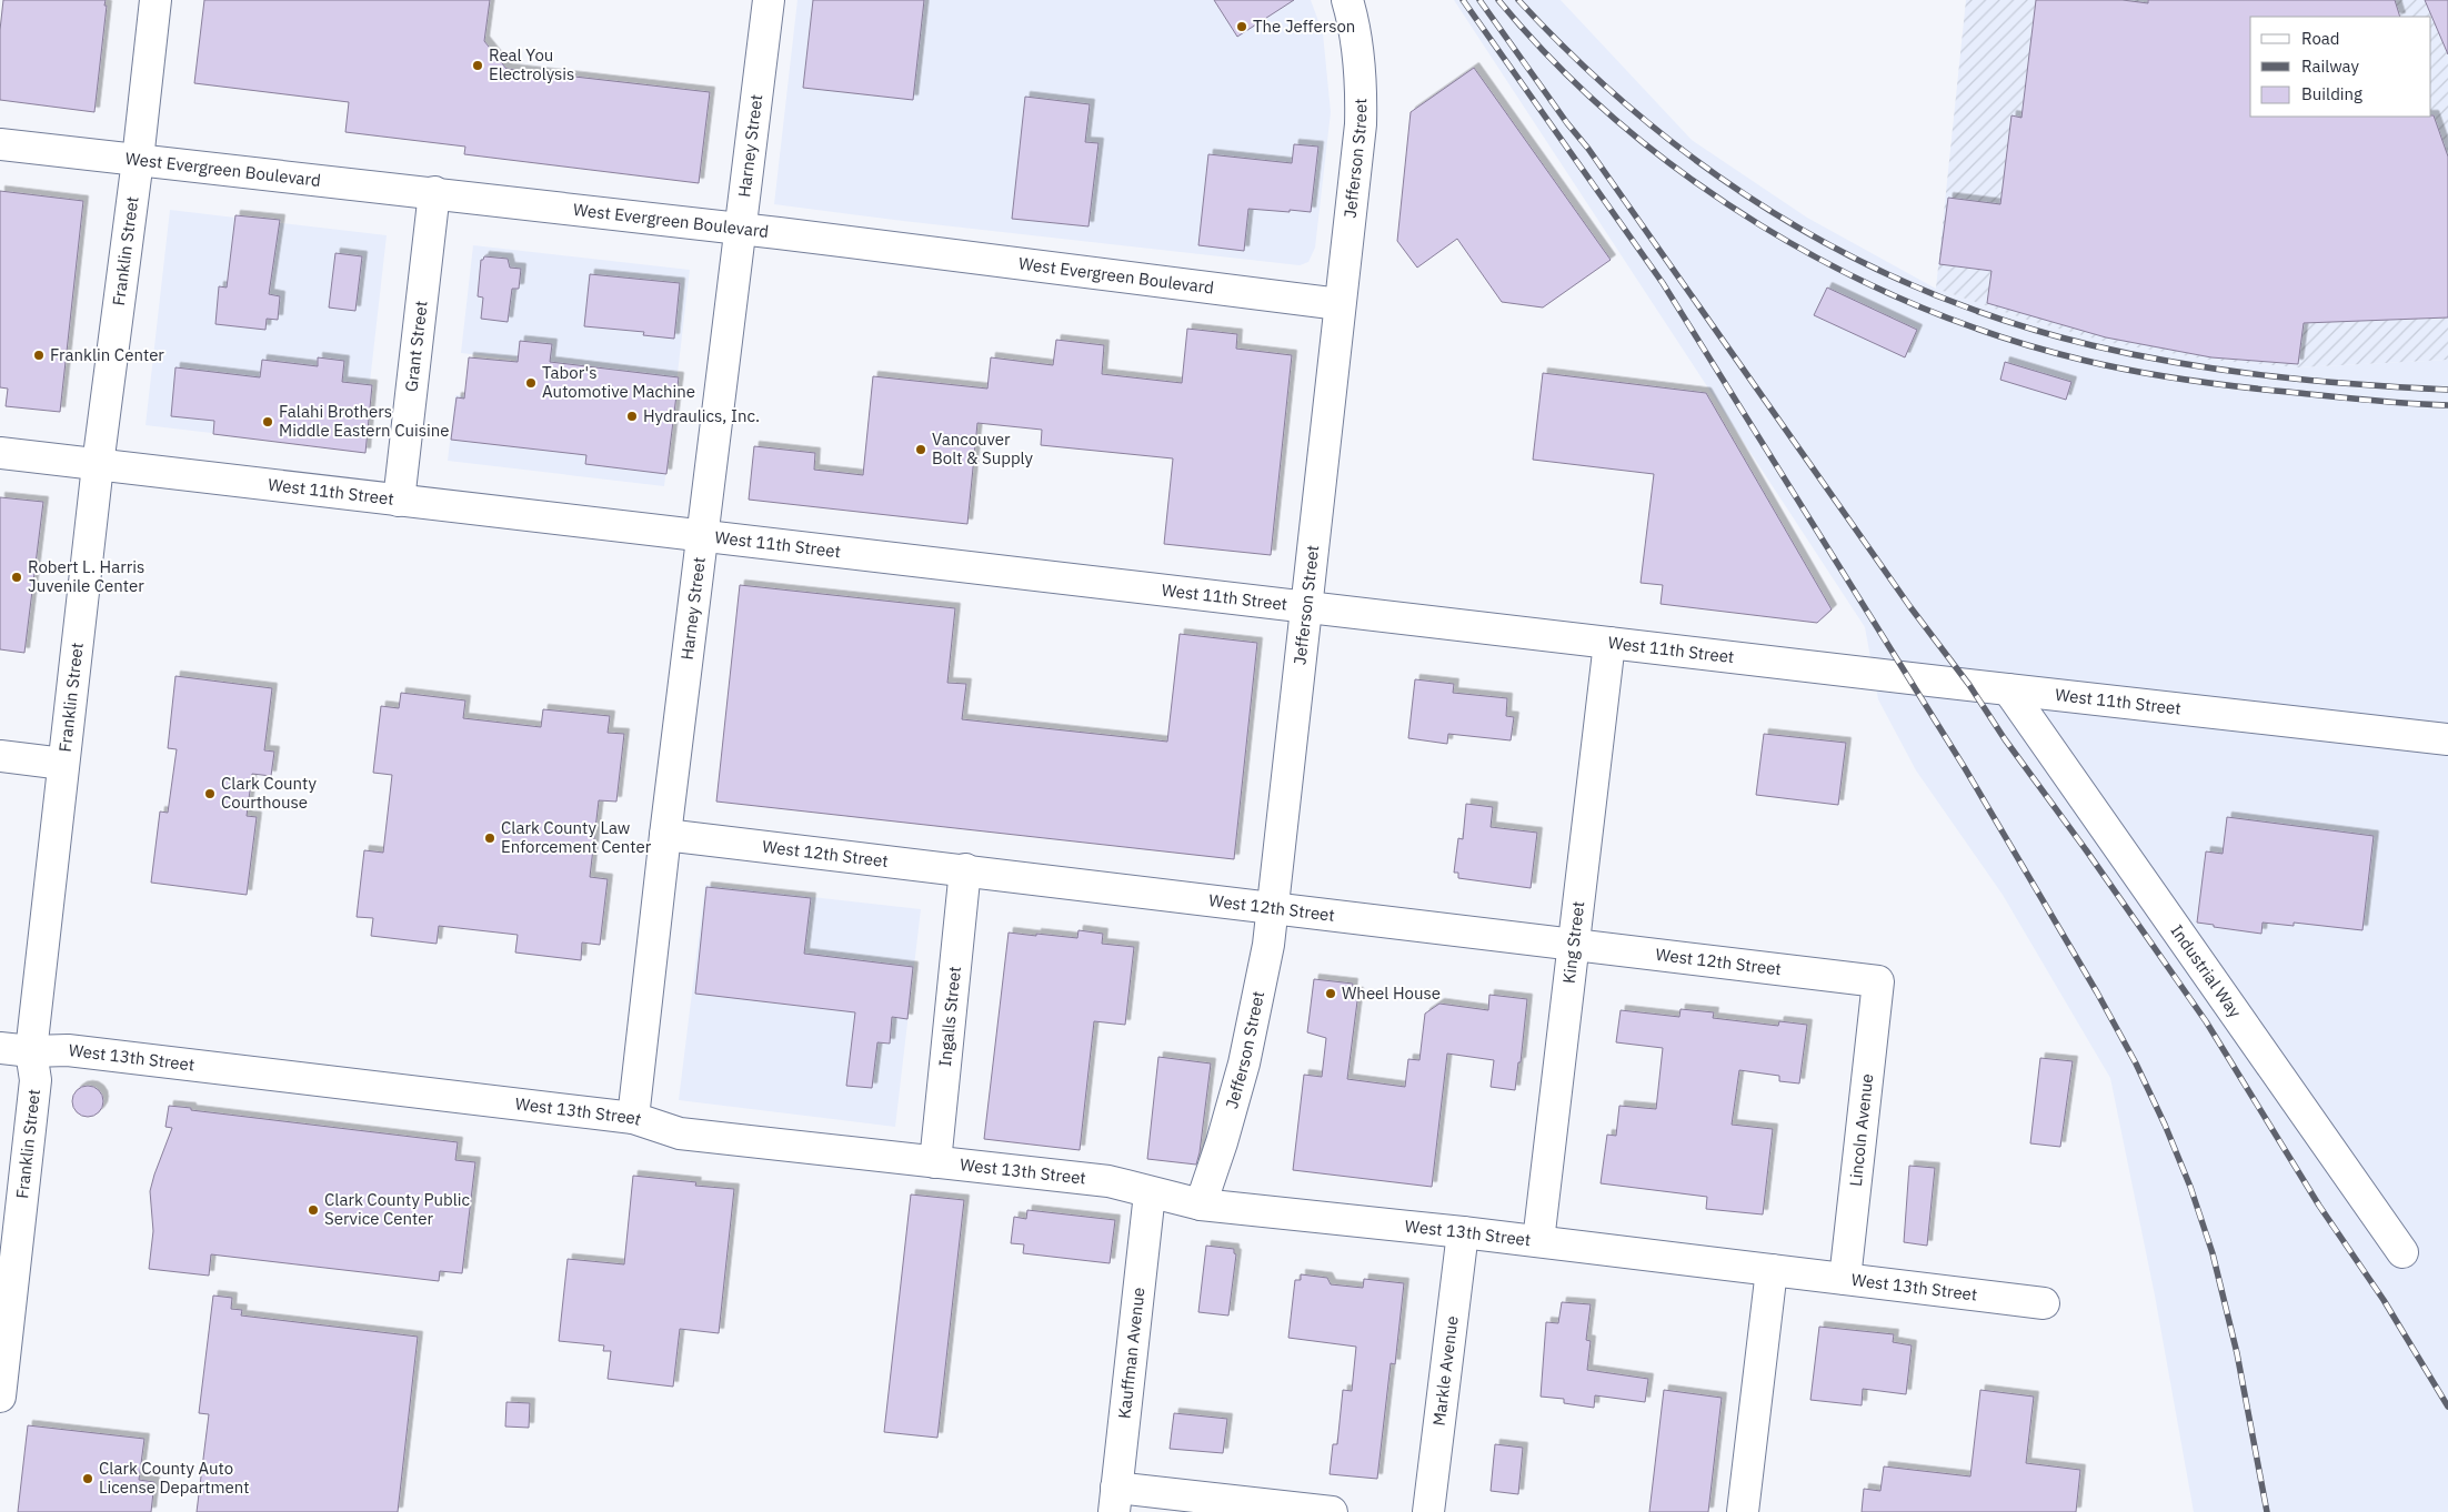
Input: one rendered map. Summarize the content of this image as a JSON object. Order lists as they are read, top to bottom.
{
  "streets": {
    "street": [
      "Harney Street",
      "Jefferson Street",
      "West Evergreen Boulevard",
      "Franklin Street",
      "Grant Street",
      "West 11th Street",
      "West 12th Street",
      "King Street",
      "Industrial Way",
      "Ingalls Street",
      "West 13th Street",
      "Lincoln Avenue",
      "Kauffman Avenue",
      "Markle Avenue"
    ]
  },
  "crossings": [
    ["Harney Street", "West Evergreen Boulevard"],
    ["Harney Street", "West 11th Street"],
    ["Harney Street", "West 12th Street"],
    ["Harney Street", "West 13th Street"],
    ["Jefferson Street", "West Evergreen Boulevard"],
    ["Jefferson Street", "West 11th Street"],
    ["Jefferson Street", "West 12th Street"],
    ["Jefferson Street", "West 13th Street"],
    ["West Evergreen Boulevard", "Franklin Street"],
    ["West Evergreen Boulevard", "Grant Street"],
    ["Franklin Street", "West 11th Street"],
    ["Franklin Street", "West 13th Street"],
    ["Grant Street", "West 11th Street"],
    ["West 11th Street", "King Street"],
    ["West 11th Street", "Industrial Way"],
    ["West 12th Street", "King Street"],
    ["West 12th Street", "Ingalls Street"],
    ["West 12th Street", "Lincoln Avenue"],
    ["King Street", "West 13th Street"],
    ["Ingalls Street", "West 13th Street"],
    ["West 13th Street", "Lincoln Avenue"],
    ["West 13th Street", "Kauffman Avenue"],
    ["West 13th Street", "Markle Avenue"]
  ],
  "places": [
    "The Jefferson",
    "Real You Electrolysis",
    "Franklin Center",
    "Tabor's Automotive Machine",
    "Hydraulics, Inc.",
    "Falahi Brothers Middle Eastern Cuisine",
    "Vancouver Bolt & Supply",
    "Robert L. Harris Juvenile Center",
    "Clark County Courthouse",
    "Clark County Law Enforcement Center",
    "Wheel House",
    "Clark County Public Service Center",
    "Clark County Auto License Department"
  ],
  "legend": ["Road", "Railway", "Building"]
}
